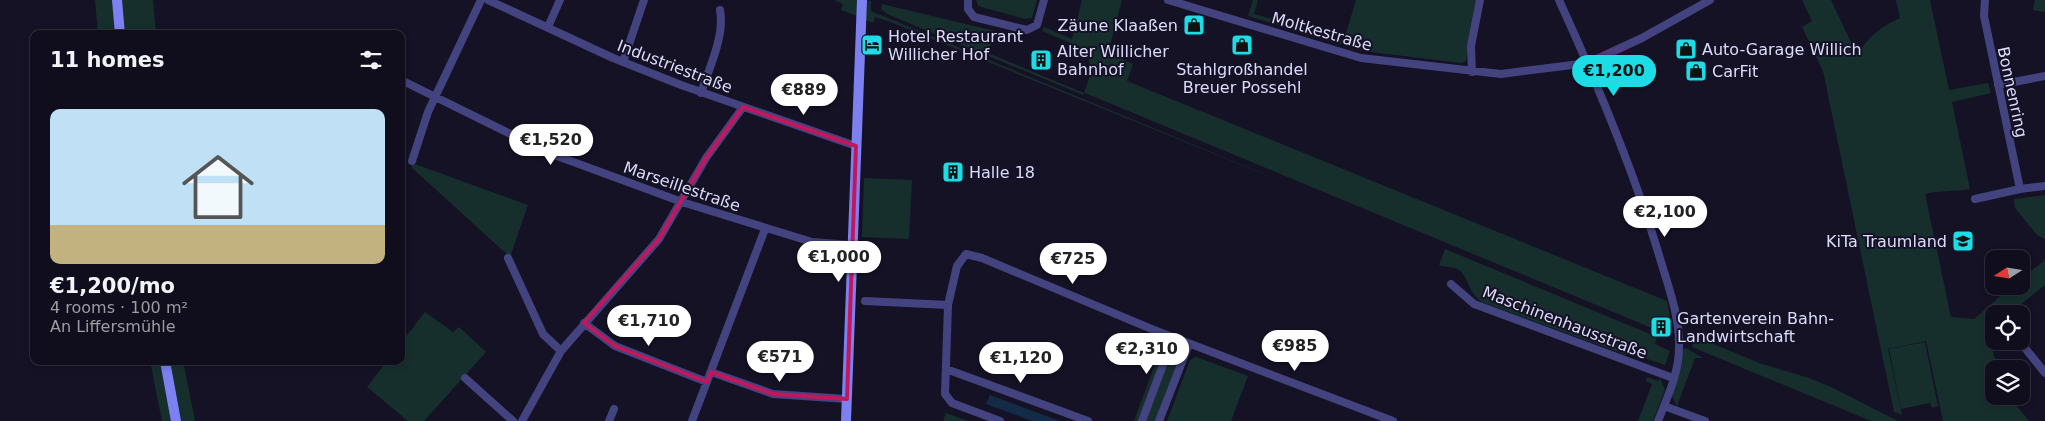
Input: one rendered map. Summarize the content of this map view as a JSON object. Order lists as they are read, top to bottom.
{
  "streets": {
    "street": [
      "Moltkestraße",
      "Industriestraße",
      "Bonnenring",
      "Marseillestraße",
      "Maschinenhausstraße"
    ]
  },
  "places": {
    "shop": [
      "Zäune Klaaßen",
      "Stahlgroßhandel Breuer Possehl",
      "Auto-Garage Willich",
      "CarFit"
    ],
    "hotel": ["Hotel Restaurant Willicher Hof"],
    "building": ["Alter Willicher Bahnhof", "Halle 18", "Gartenverein Bahn- Landwirtschaft"],
    "school or university": ["KiTa Traumland"]
  },
  "north": "left",
  "page": {
    "heading": "11 homes",
    "price": [
      "€1,200",
      "€889",
      "€1,520",
      "€2,100",
      "€1,000",
      "€725",
      "€1,710",
      "€985",
      "€2,310",
      "€571",
      "€1,120"
    ],
    "list": [
      {
        "name": "€1,200/mo",
        "note": "4 rooms · 100 m² · An Liffersmühle"
      }
    ]
  }
}
